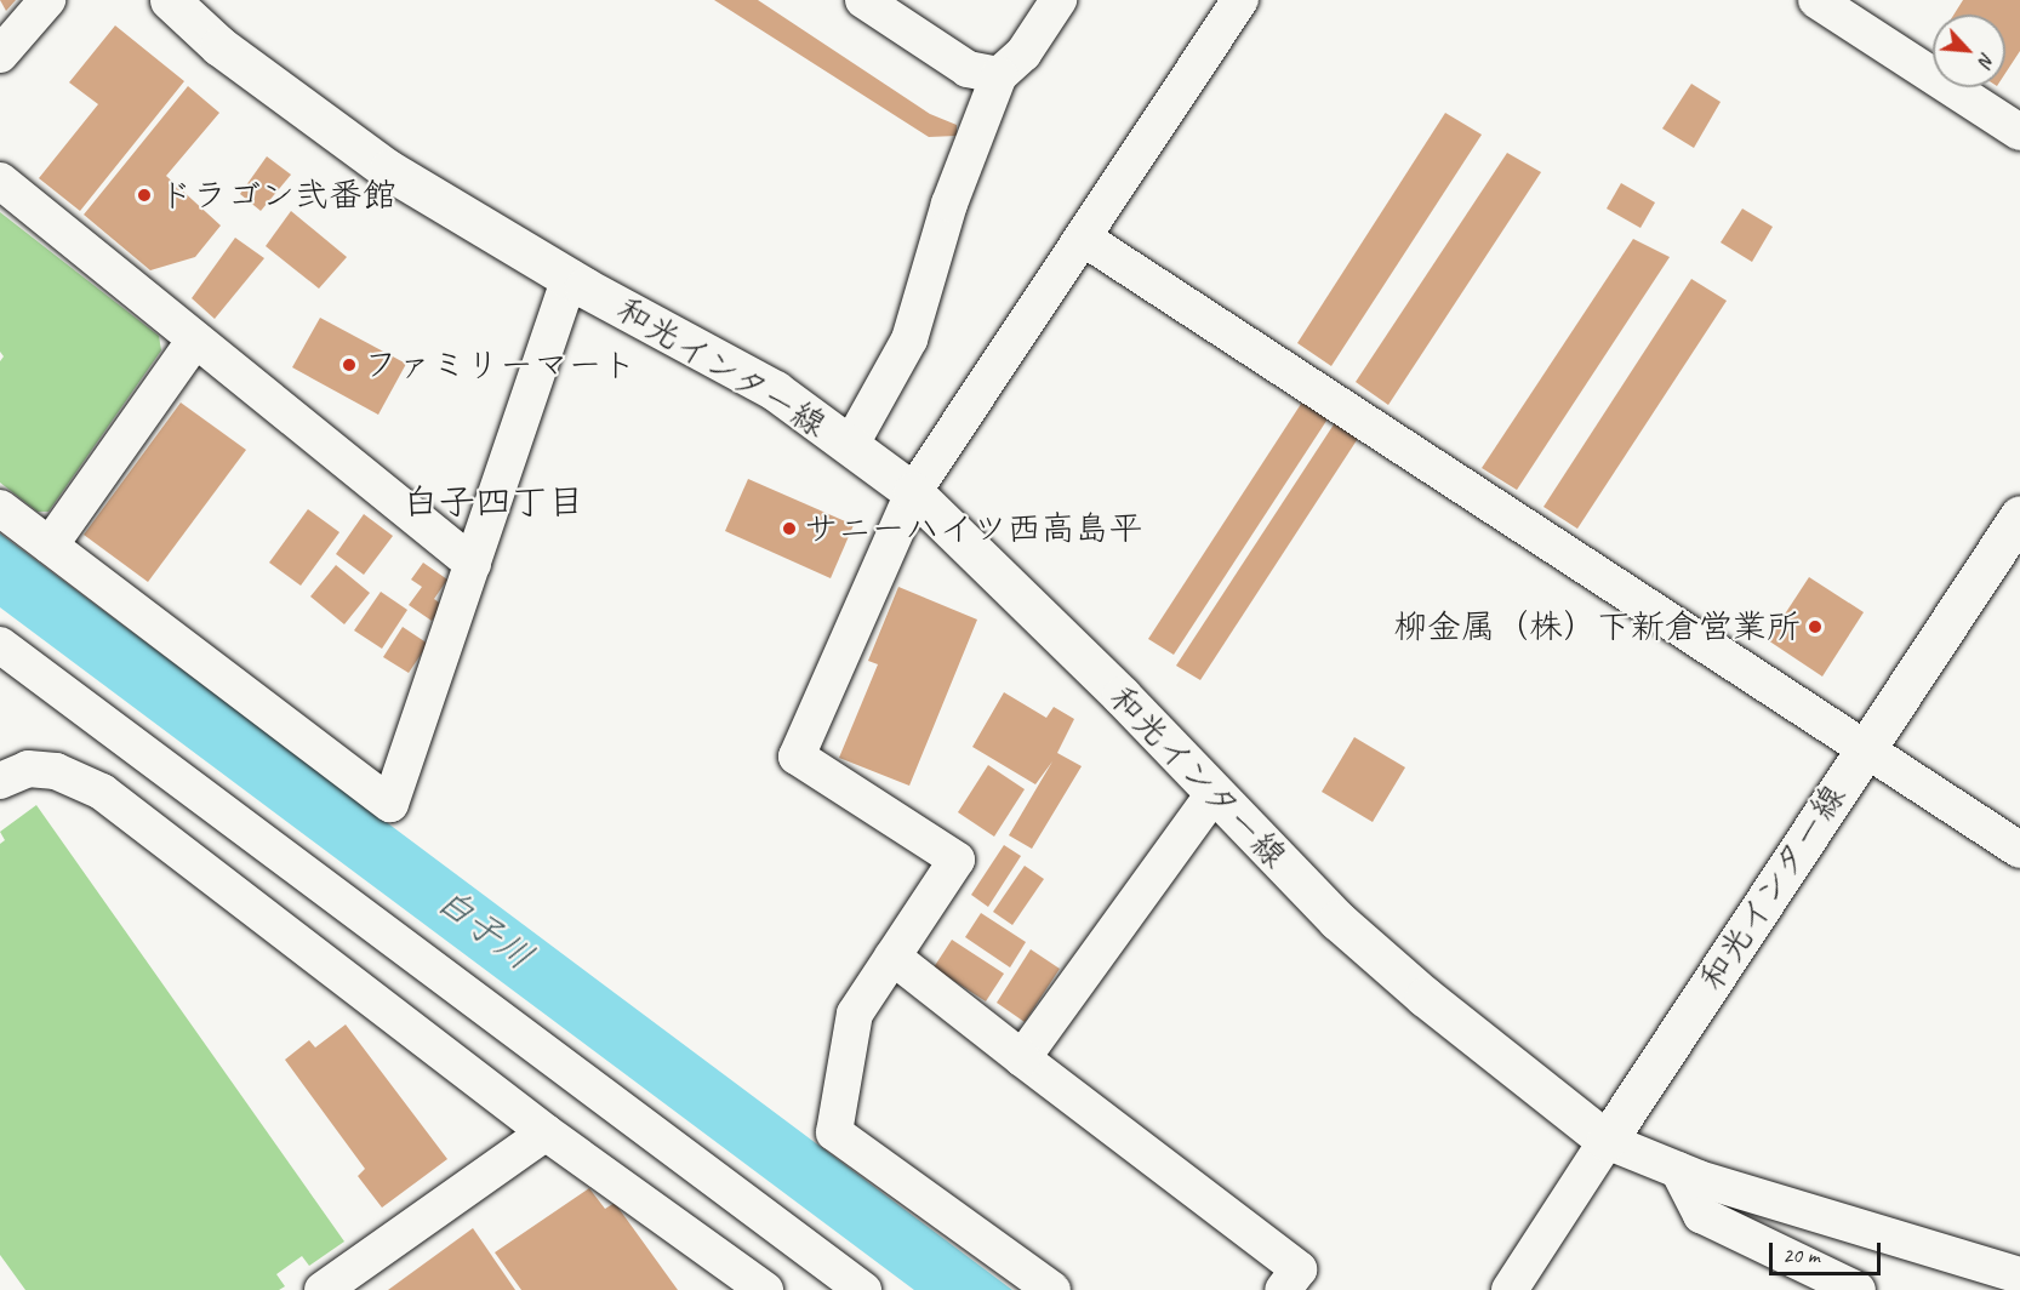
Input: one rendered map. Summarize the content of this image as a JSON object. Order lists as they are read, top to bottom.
{
  "streets": {
    "main road": ["和光インター線"]
  },
  "districts": ["白子四丁目"],
  "water": ["白子川"],
  "places": [
    "ドラゴン弐番館",
    "ファミリーマート",
    "サニーハイツ西高島平",
    "柳金属（株）下新倉営業所"
  ],
  "scale_bar": "20 m",
  "north": "bottom right"
}
